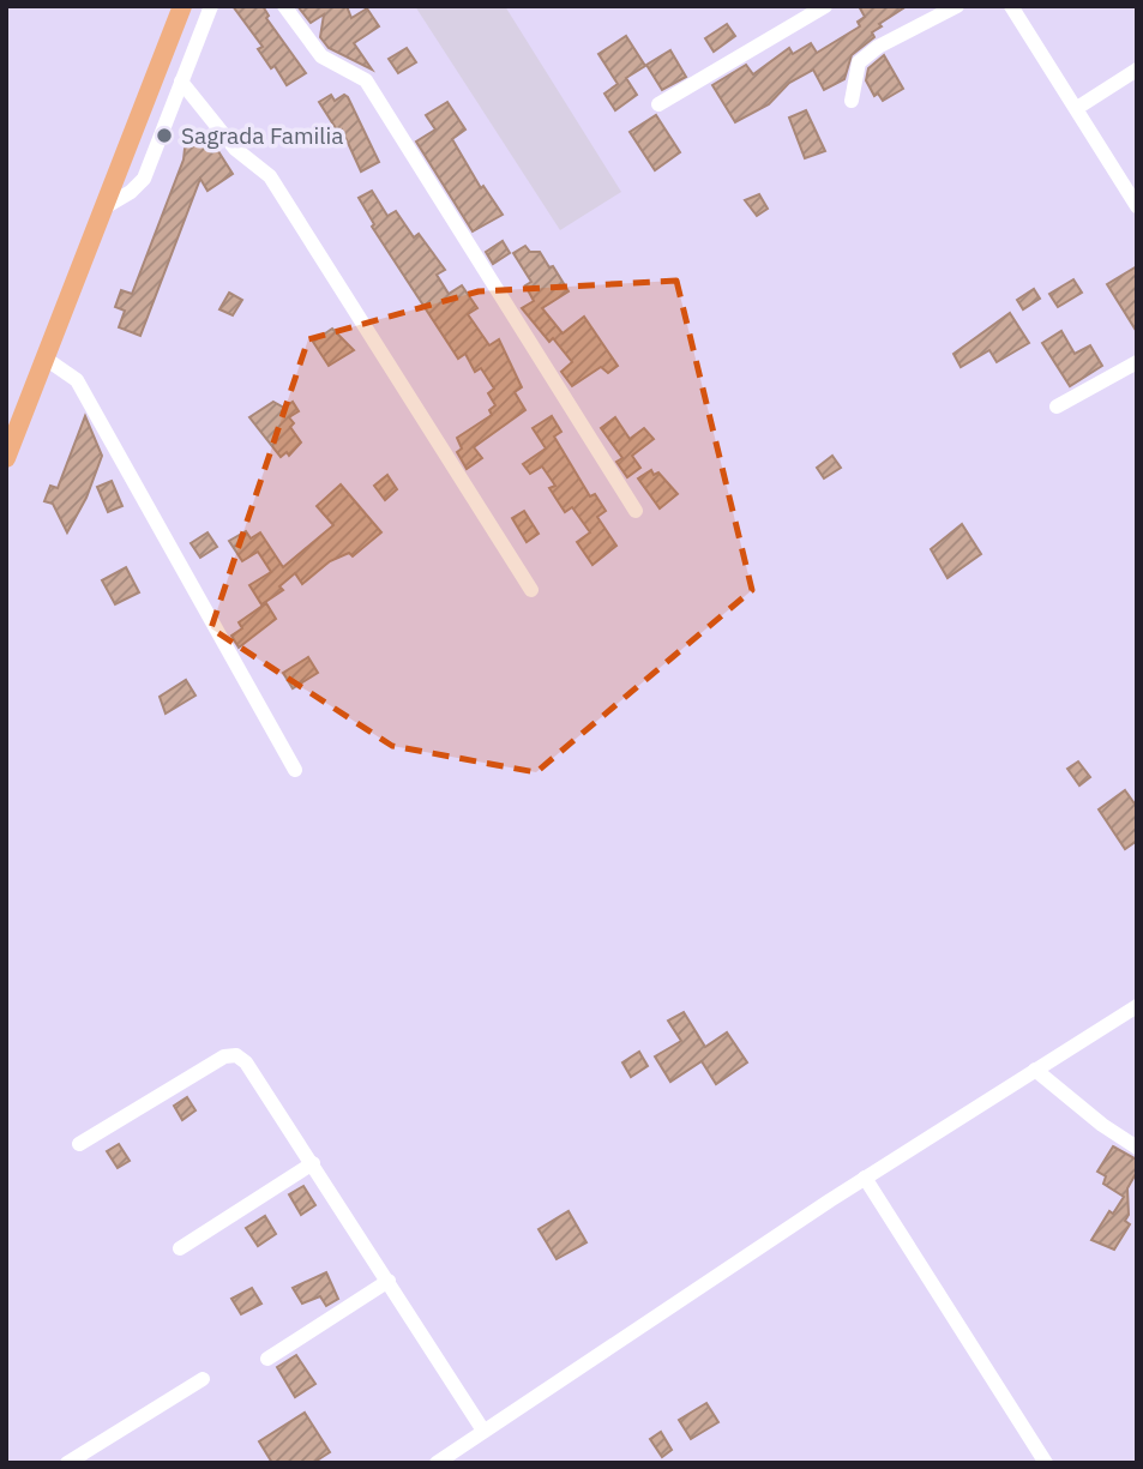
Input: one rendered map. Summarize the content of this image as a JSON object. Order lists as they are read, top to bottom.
{
  "places": ["Sagrada Familia"]
}
